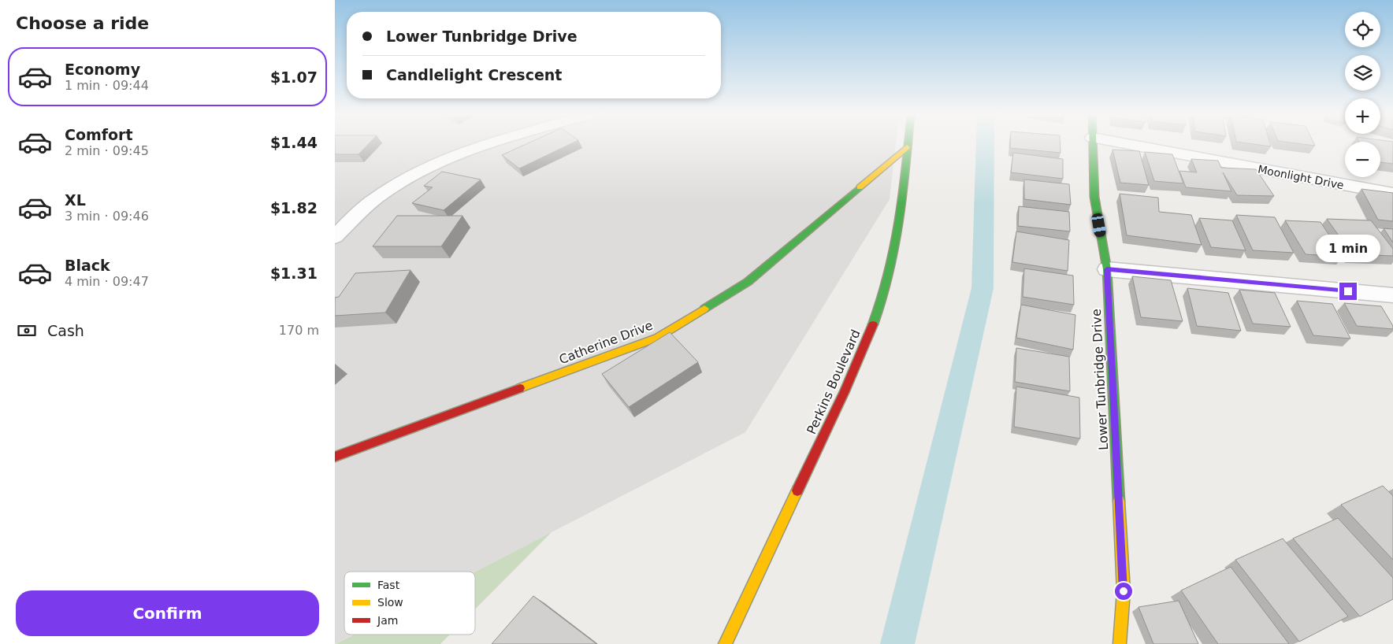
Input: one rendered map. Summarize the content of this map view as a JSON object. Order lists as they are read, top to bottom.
{
  "streets": {
    "street": [
      "Moonlight Drive",
      "Catherine Drive",
      "Lower Tunbridge Drive",
      "Perkins Boulevard"
    ]
  },
  "crossings": [
    ["Catherine Drive", "Perkins Boulevard"]
  ],
  "legend": ["Fast", "Slow", "Jam"],
  "page": {
    "heading": "Choose a ride",
    "map_buttons": ["+", "−"],
    "banner": ["Lower Tunbridge Drive", "Candlelight Crescent"],
    "list": [
      {
        "name": "Economy",
        "note": "1 min · 09:44",
        "value": "$1.07"
      },
      {
        "name": "Comfort",
        "note": "2 min · 09:45",
        "value": "$1.44"
      },
      {
        "name": "XL",
        "note": "3 min · 09:46",
        "value": "$1.82"
      },
      {
        "name": "Black",
        "note": "4 min · 09:47",
        "value": "$1.31"
      }
    ],
    "bubble": "1 min",
    "pay": ["Cash", "170 m"],
    "buttons": "Confirm"
  }
}
